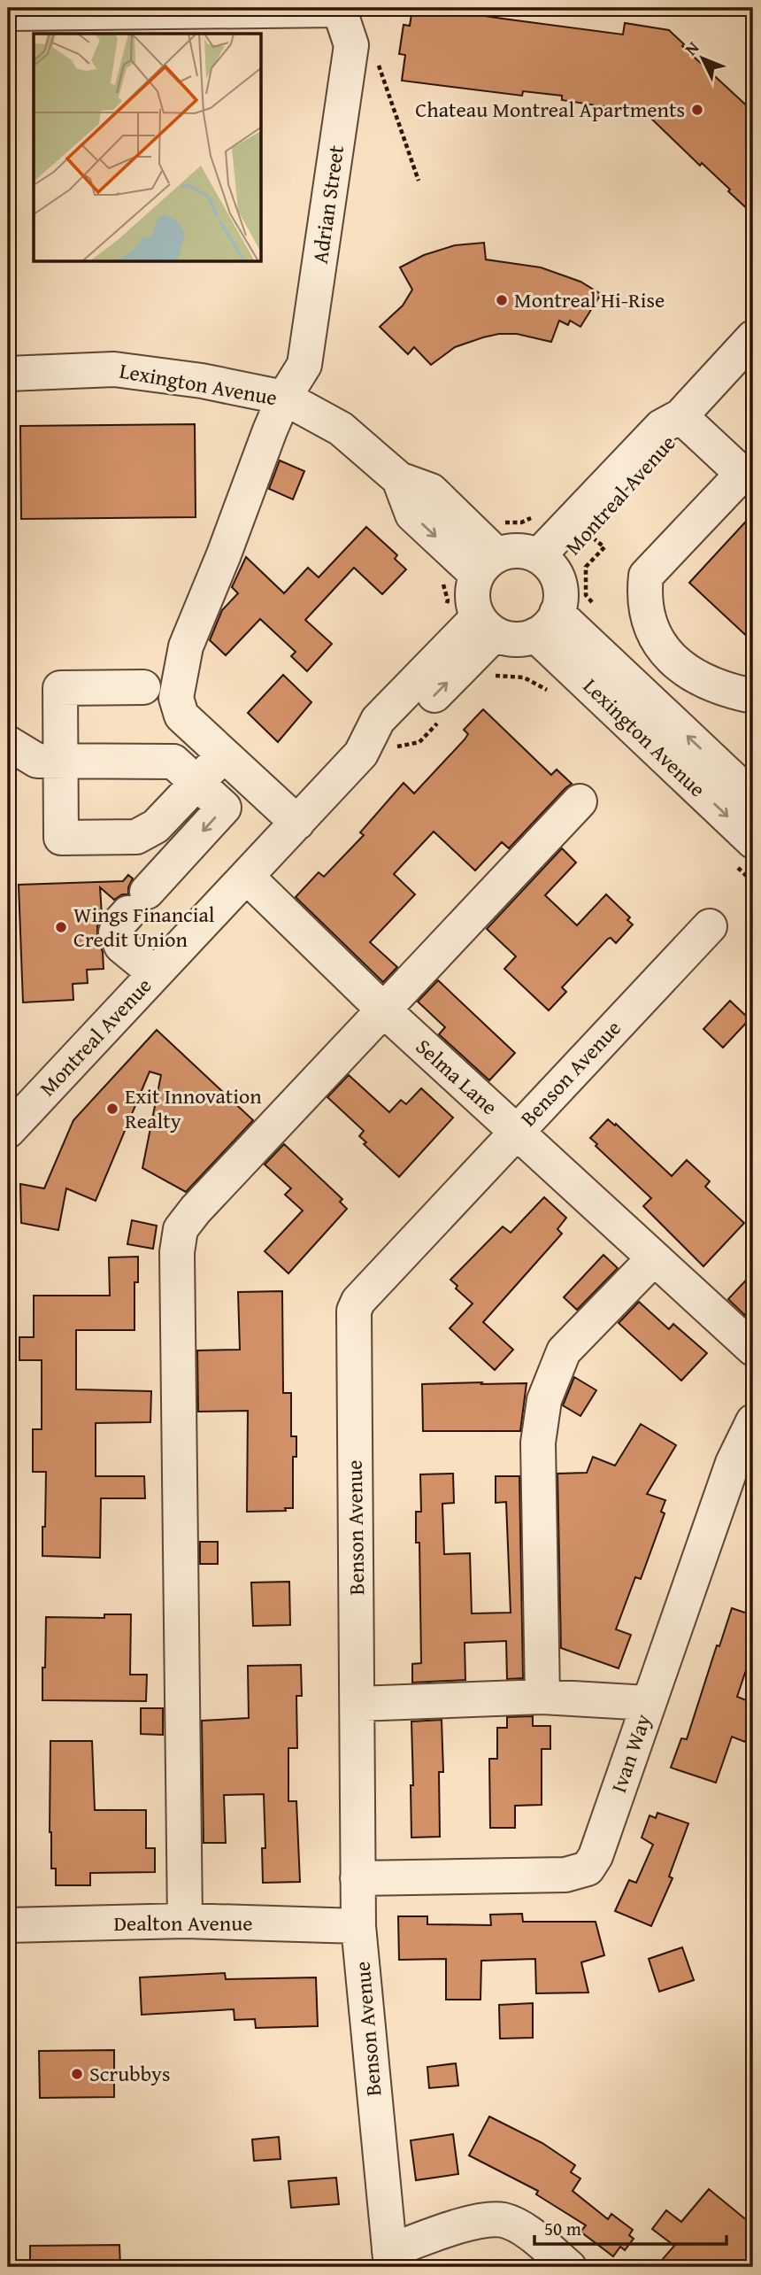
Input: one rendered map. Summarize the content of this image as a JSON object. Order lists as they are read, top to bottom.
{
  "streets": {
    "street": [
      "Adrian Street",
      "Lexington Avenue",
      "Montreal Avenue",
      "Benson Avenue",
      "Selma Lane",
      "Ivan Way",
      "Dealton Avenue"
    ]
  },
  "crossings": [
    ["Adrian Street", "Lexington Avenue"],
    ["Adrian Street", "Montreal Avenue"],
    ["Lexington Avenue", "Montreal Avenue"],
    ["Montreal Avenue", "Selma Lane"],
    ["Benson Avenue", "Selma Lane"],
    ["Benson Avenue", "Ivan Way"],
    ["Benson Avenue", "Dealton Avenue"]
  ],
  "places": [
    "Chateau Montreal Apartments",
    "Montreal Hi-Rise",
    "Wings Financial Credit Union",
    "Exit Innovation Realty",
    "Scrubbys"
  ],
  "scale_bar": "50 m",
  "north": "top left"
}
